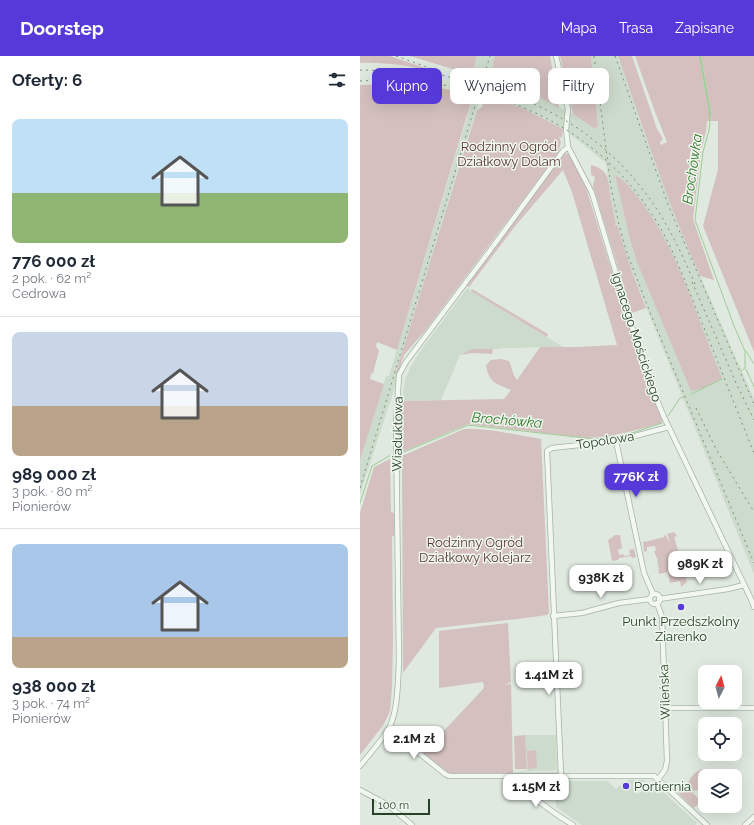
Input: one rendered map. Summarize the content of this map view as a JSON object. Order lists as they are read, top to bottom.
{
  "streets": {
    "street": [
      "Ignacego Mościckiego",
      "Wiaduktowa",
      "Topolowa",
      "Wileńska"
    ]
  },
  "crossings": [
    ["Ignacego Mościckiego", "Wiaduktowa"],
    ["Ignacego Mościckiego", "Topolowa"]
  ],
  "water": ["Brochówka"],
  "parks": ["Rodzinny Ogród Działkowy Dolam", "Rodzinny Ogród Działkowy Kolejarz"],
  "places": ["Punkt Przedszkolny Ziarenko", "Portiernia"],
  "scale_bar": "100 m",
  "north": "top",
  "page": {
    "header": "Doorstep",
    "nav": ["Mapa", "Trasa", "Zapisane"],
    "heading": "Oferty: 6",
    "chip": ["Kupno", "Wynajem", "Filtry"],
    "list": [
      {
        "name": "776 000 zł",
        "note": "2 pok. · 62 m² · Cedrowa"
      },
      {
        "name": "989 000 zł",
        "note": "3 pok. · 80 m² · Pionierów"
      },
      {
        "name": "938 000 zł",
        "note": "3 pok. · 74 m² · Pionierów"
      }
    ],
    "price": [
      "776K zł",
      "989K zł",
      "938K zł",
      "1.41M zł",
      "2.1M zł",
      "1.15M zł"
    ],
    "scale": "100 m"
  }
}
